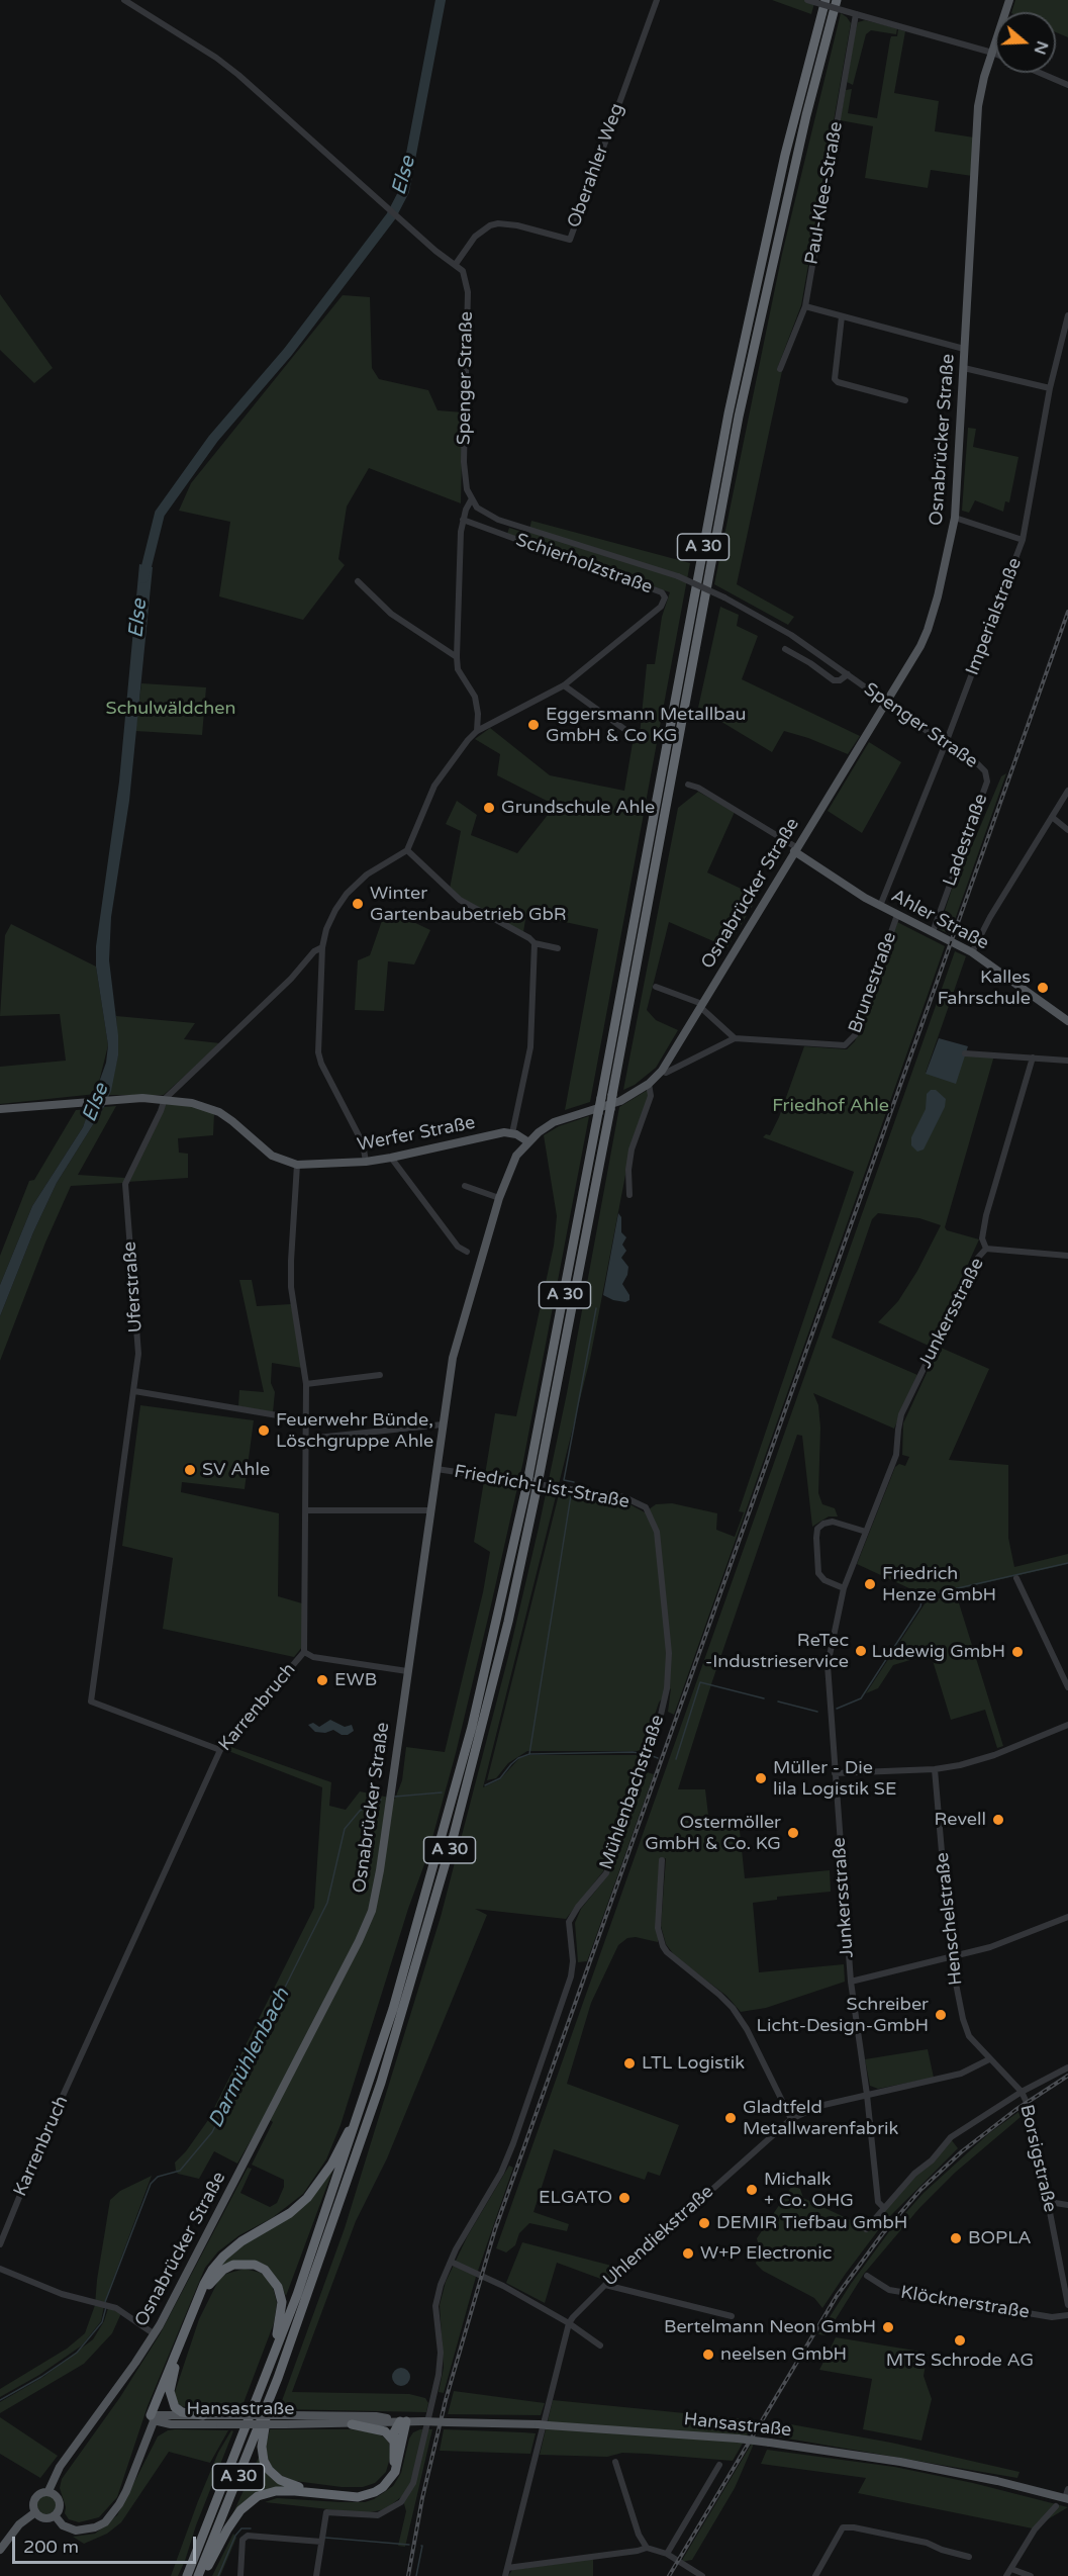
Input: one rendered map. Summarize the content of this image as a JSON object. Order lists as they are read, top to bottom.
{
  "streets": {
    "highway": ["A 30"],
    "main road": [
      "Osnabrücker Straße",
      "Ahler Straße",
      "Werfer Straße",
      "Hansastraße"
    ],
    "street": [
      "Oberahler Weg",
      "Paul-Klee-Straße",
      "Spenger Straße",
      "Schierholzstraße",
      "Imperialstraße",
      "Ladestraße",
      "Brunestraße",
      "Uferstraße",
      "Junkersstraße",
      "Friedrich-List-Straße",
      "Karrenbruch",
      "Mühlenbachstraße",
      "Henschelstraße",
      "Borsigstraße",
      "Uhlendiekstraße",
      "Klöcknerstraße"
    ]
  },
  "crossings": [
    ["Oberahler Weg", "Spenger Straße"],
    ["Spenger Straße", "Osnabrücker Straße"],
    ["Spenger Straße", "Imperialstraße"],
    ["Spenger Straße", "Ladestraße"],
    ["Osnabrücker Straße", "Ahler Straße"],
    ["Osnabrücker Straße", "Friedrich-List-Straße"],
    ["Imperialstraße", "Ahler Straße"],
    ["Ladestraße", "Ahler Straße"],
    ["Ahler Straße", "Brunestraße"],
    ["Werfer Straße", "Uferstraße"],
    ["Werfer Straße", "Karrenbruch"],
    ["Uferstraße", "Karrenbruch"],
    ["Junkersstraße", "Uhlendiekstraße"],
    ["Friedrich-List-Straße", "Mühlenbachstraße"],
    ["Henschelstraße", "Borsigstraße"],
    ["Henschelstraße", "Uhlendiekstraße"],
    ["Borsigstraße", "Uhlendiekstraße"]
  ],
  "water": ["Else", "Darmühlenbach"],
  "parks": ["Schulwäldchen", "Friedhof Ahle"],
  "places": [
    "Eggersmann Metallbau GmbH & Co KG",
    "Grundschule Ahle",
    "Winter Gartenbaubetrieb GbR",
    "Kalles Fahrschule",
    "Feuerwehr Bünde, Löschgruppe Ahle",
    "SV Ahle",
    "Friedrich Henze GmbH",
    "ReTec -Industrieservice",
    "Ludewig GmbH",
    "EWB",
    "Müller - Die lila Logistik SE",
    "Revell",
    "Ostermöller GmbH & Co. KG",
    "Schreiber Licht-Design-GmbH",
    "LTL Logistik",
    "Gladtfeld Metallwarenfabrik",
    "Michalk + Co. OHG",
    "ELGATO",
    "DEMIR Tiefbau GmbH",
    "BOPLA",
    "W+P Electronic",
    "Bertelmann Neon GmbH",
    "MTS Schrode AG",
    "neelsen GmbH"
  ],
  "scale_bar": "200 m",
  "north": "right"
}
